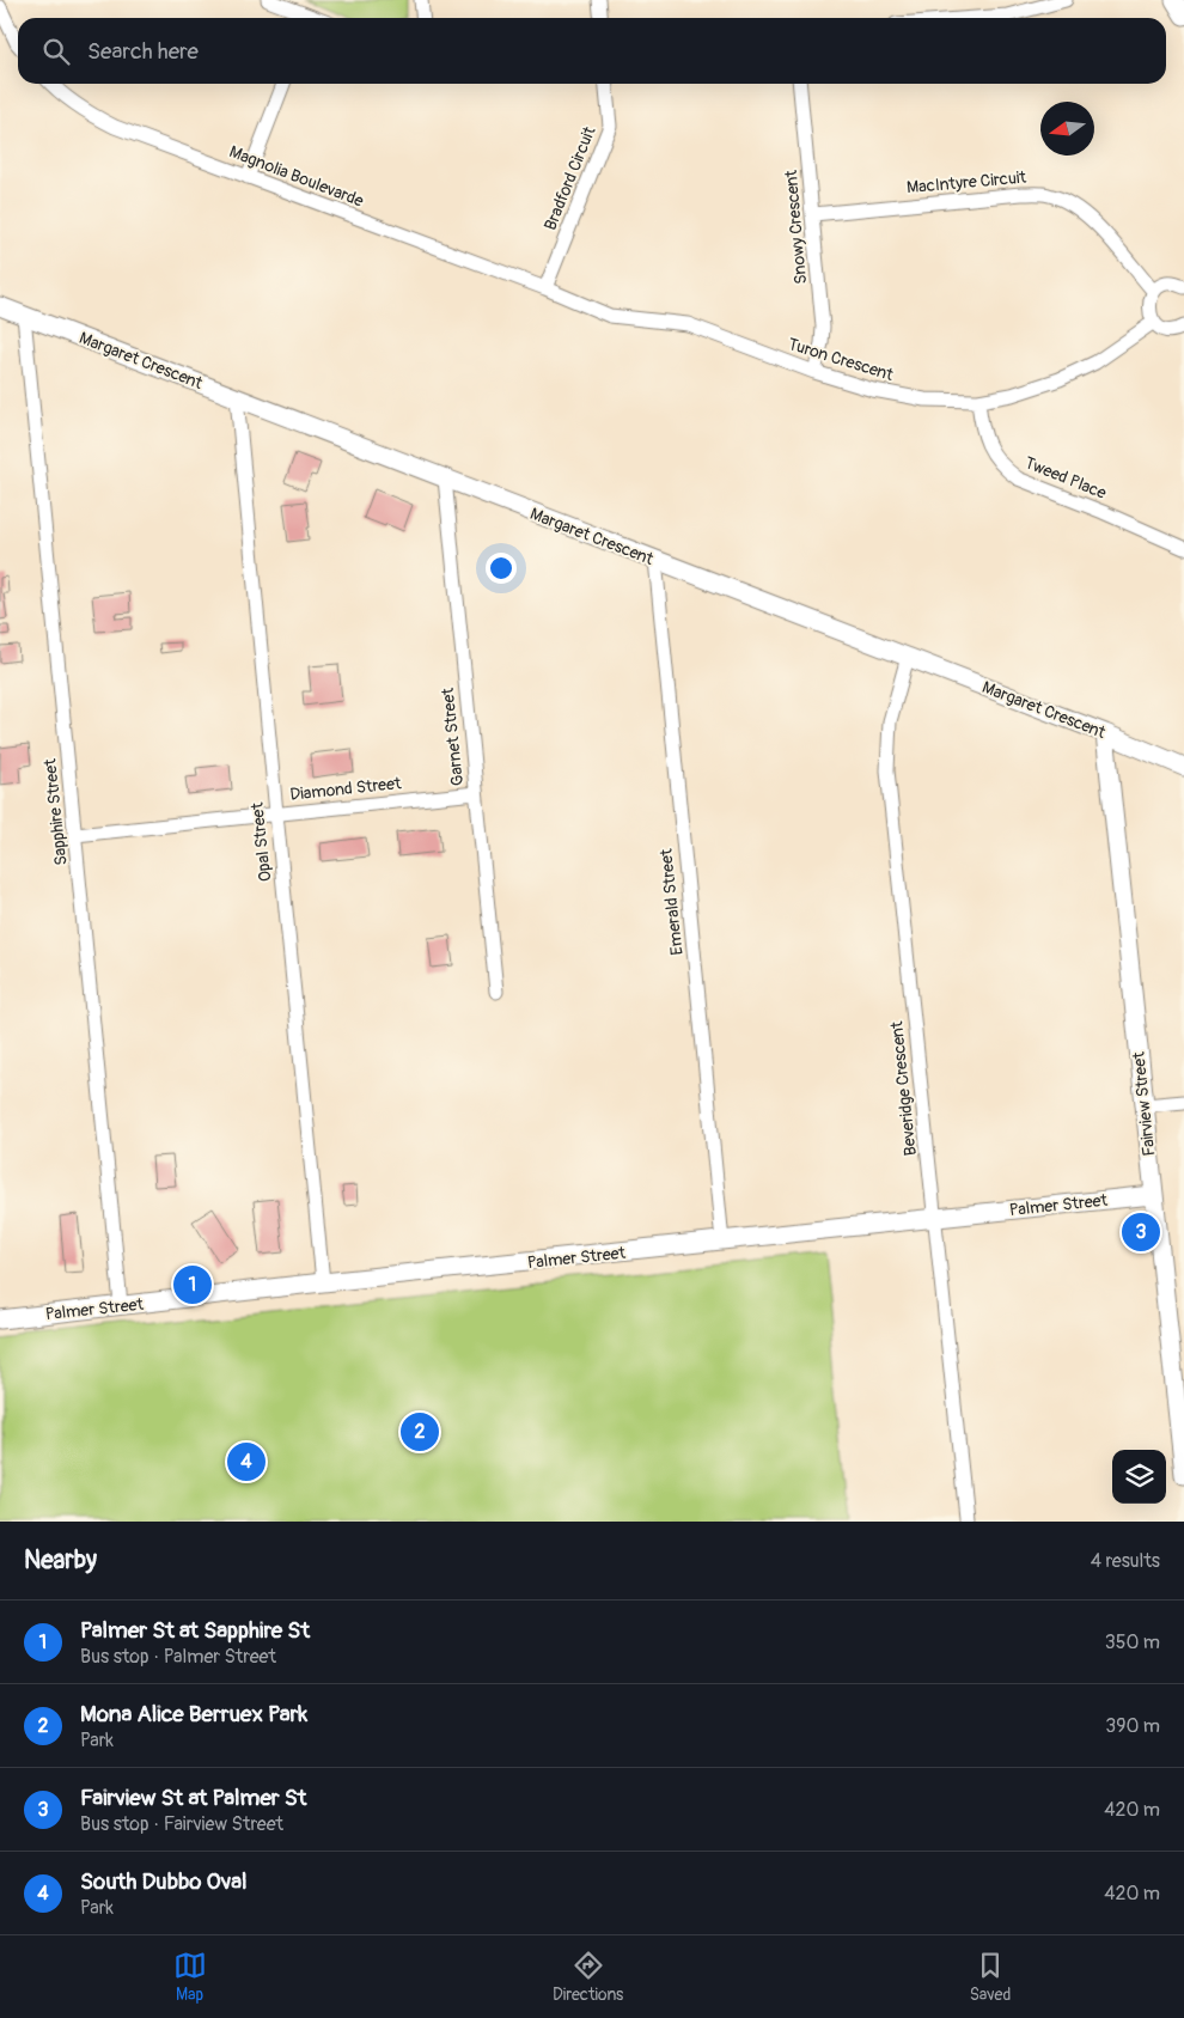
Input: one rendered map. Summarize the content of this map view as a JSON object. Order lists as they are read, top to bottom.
{
  "streets": {
    "street": [
      "Magnolia Boulevarde",
      "Bradford Circuit",
      "MacIntyre Circuit",
      "Snowy Crescent",
      "Turon Crescent",
      "Margaret Crescent",
      "Tweed Place",
      "Garnet Street",
      "Diamond Street",
      "Sapphire Street",
      "Opal Street",
      "Emerald Street",
      "Beveridge Crescent",
      "Fairview Street",
      "Palmer Street"
    ]
  },
  "crossings": [
    ["Magnolia Boulevarde", "Bradford Circuit"],
    ["Magnolia Boulevarde", "Turon Crescent"],
    ["Bradford Circuit", "Turon Crescent"],
    ["MacIntyre Circuit", "Snowy Crescent"],
    ["Snowy Crescent", "Turon Crescent"],
    ["Turon Crescent", "Tweed Place"],
    ["Margaret Crescent", "Garnet Street"],
    ["Margaret Crescent", "Sapphire Street"],
    ["Margaret Crescent", "Opal Street"],
    ["Margaret Crescent", "Emerald Street"],
    ["Margaret Crescent", "Beveridge Crescent"],
    ["Margaret Crescent", "Fairview Street"],
    ["Garnet Street", "Diamond Street"],
    ["Diamond Street", "Sapphire Street"],
    ["Diamond Street", "Opal Street"],
    ["Sapphire Street", "Palmer Street"],
    ["Opal Street", "Palmer Street"],
    ["Emerald Street", "Palmer Street"],
    ["Beveridge Crescent", "Palmer Street"],
    ["Fairview Street", "Palmer Street"]
  ],
  "north": "left",
  "page": {
    "search": "Search here",
    "pins": [
      "3",
      "1",
      "2",
      "4"
    ],
    "heading": ["Nearby", "4 results"],
    "list": [
      {
        "mark": "1",
        "name": "Palmer St at Sapphire St",
        "note": "Bus stop · Palmer Street",
        "value": "350 m"
      },
      {
        "mark": "2",
        "name": "Mona Alice Berruex Park",
        "note": "Park",
        "value": "390 m"
      },
      {
        "mark": "3",
        "name": "Fairview St at Palmer St",
        "note": "Bus stop · Fairview Street",
        "value": "420 m"
      },
      {
        "mark": "4",
        "name": "South Dubbo Oval",
        "note": "Park",
        "value": "420 m"
      }
    ],
    "nav": ["Map", "Directions", "Saved"]
  }
}
